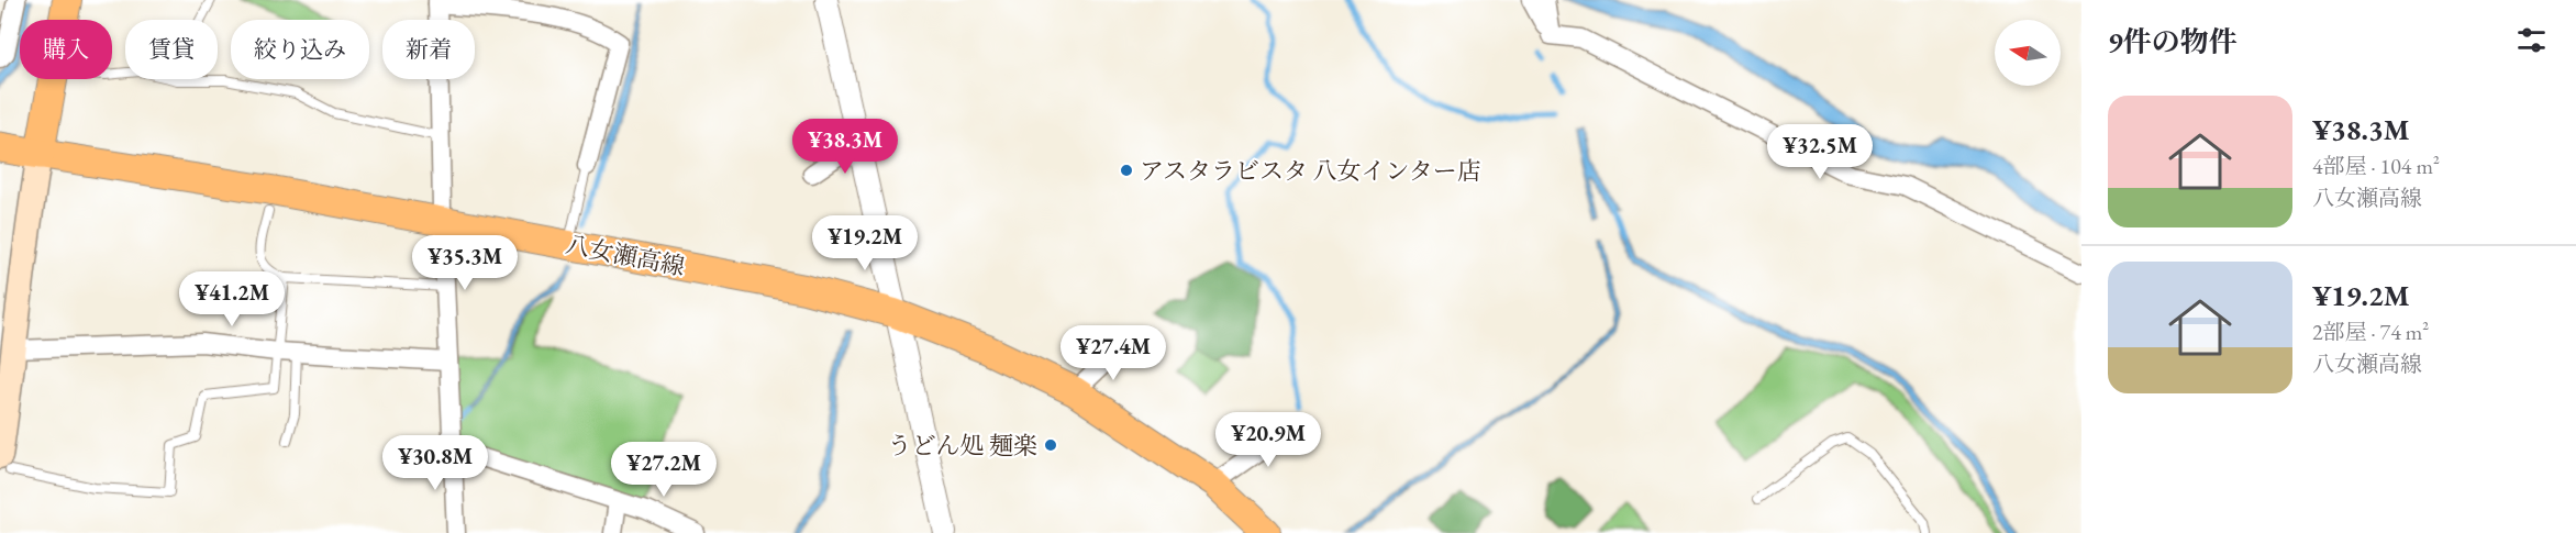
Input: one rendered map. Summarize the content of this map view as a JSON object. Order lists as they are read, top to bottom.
{
  "streets": {
    "main road": ["八女瀬高線"]
  },
  "places": ["アスタラビスタ 八女インター店", "うどん処 麺楽"],
  "north": "left",
  "page": {
    "heading": "9件の物件",
    "chip": [
      "購入",
      "賃貸",
      "絞り込み",
      "新着"
    ],
    "list": [
      {
        "name": "¥38.3M",
        "note": "4部屋 · 104 m² · 八女瀬高線"
      },
      {
        "name": "¥19.2M",
        "note": "2部屋 · 74 m² · 八女瀬高線"
      }
    ],
    "price": [
      "¥38.3M",
      "¥32.5M",
      "¥19.2M",
      "¥35.3M",
      "¥41.2M",
      "¥27.4M",
      "¥20.9M",
      "¥30.8M",
      "¥27.2M"
    ]
  }
}
